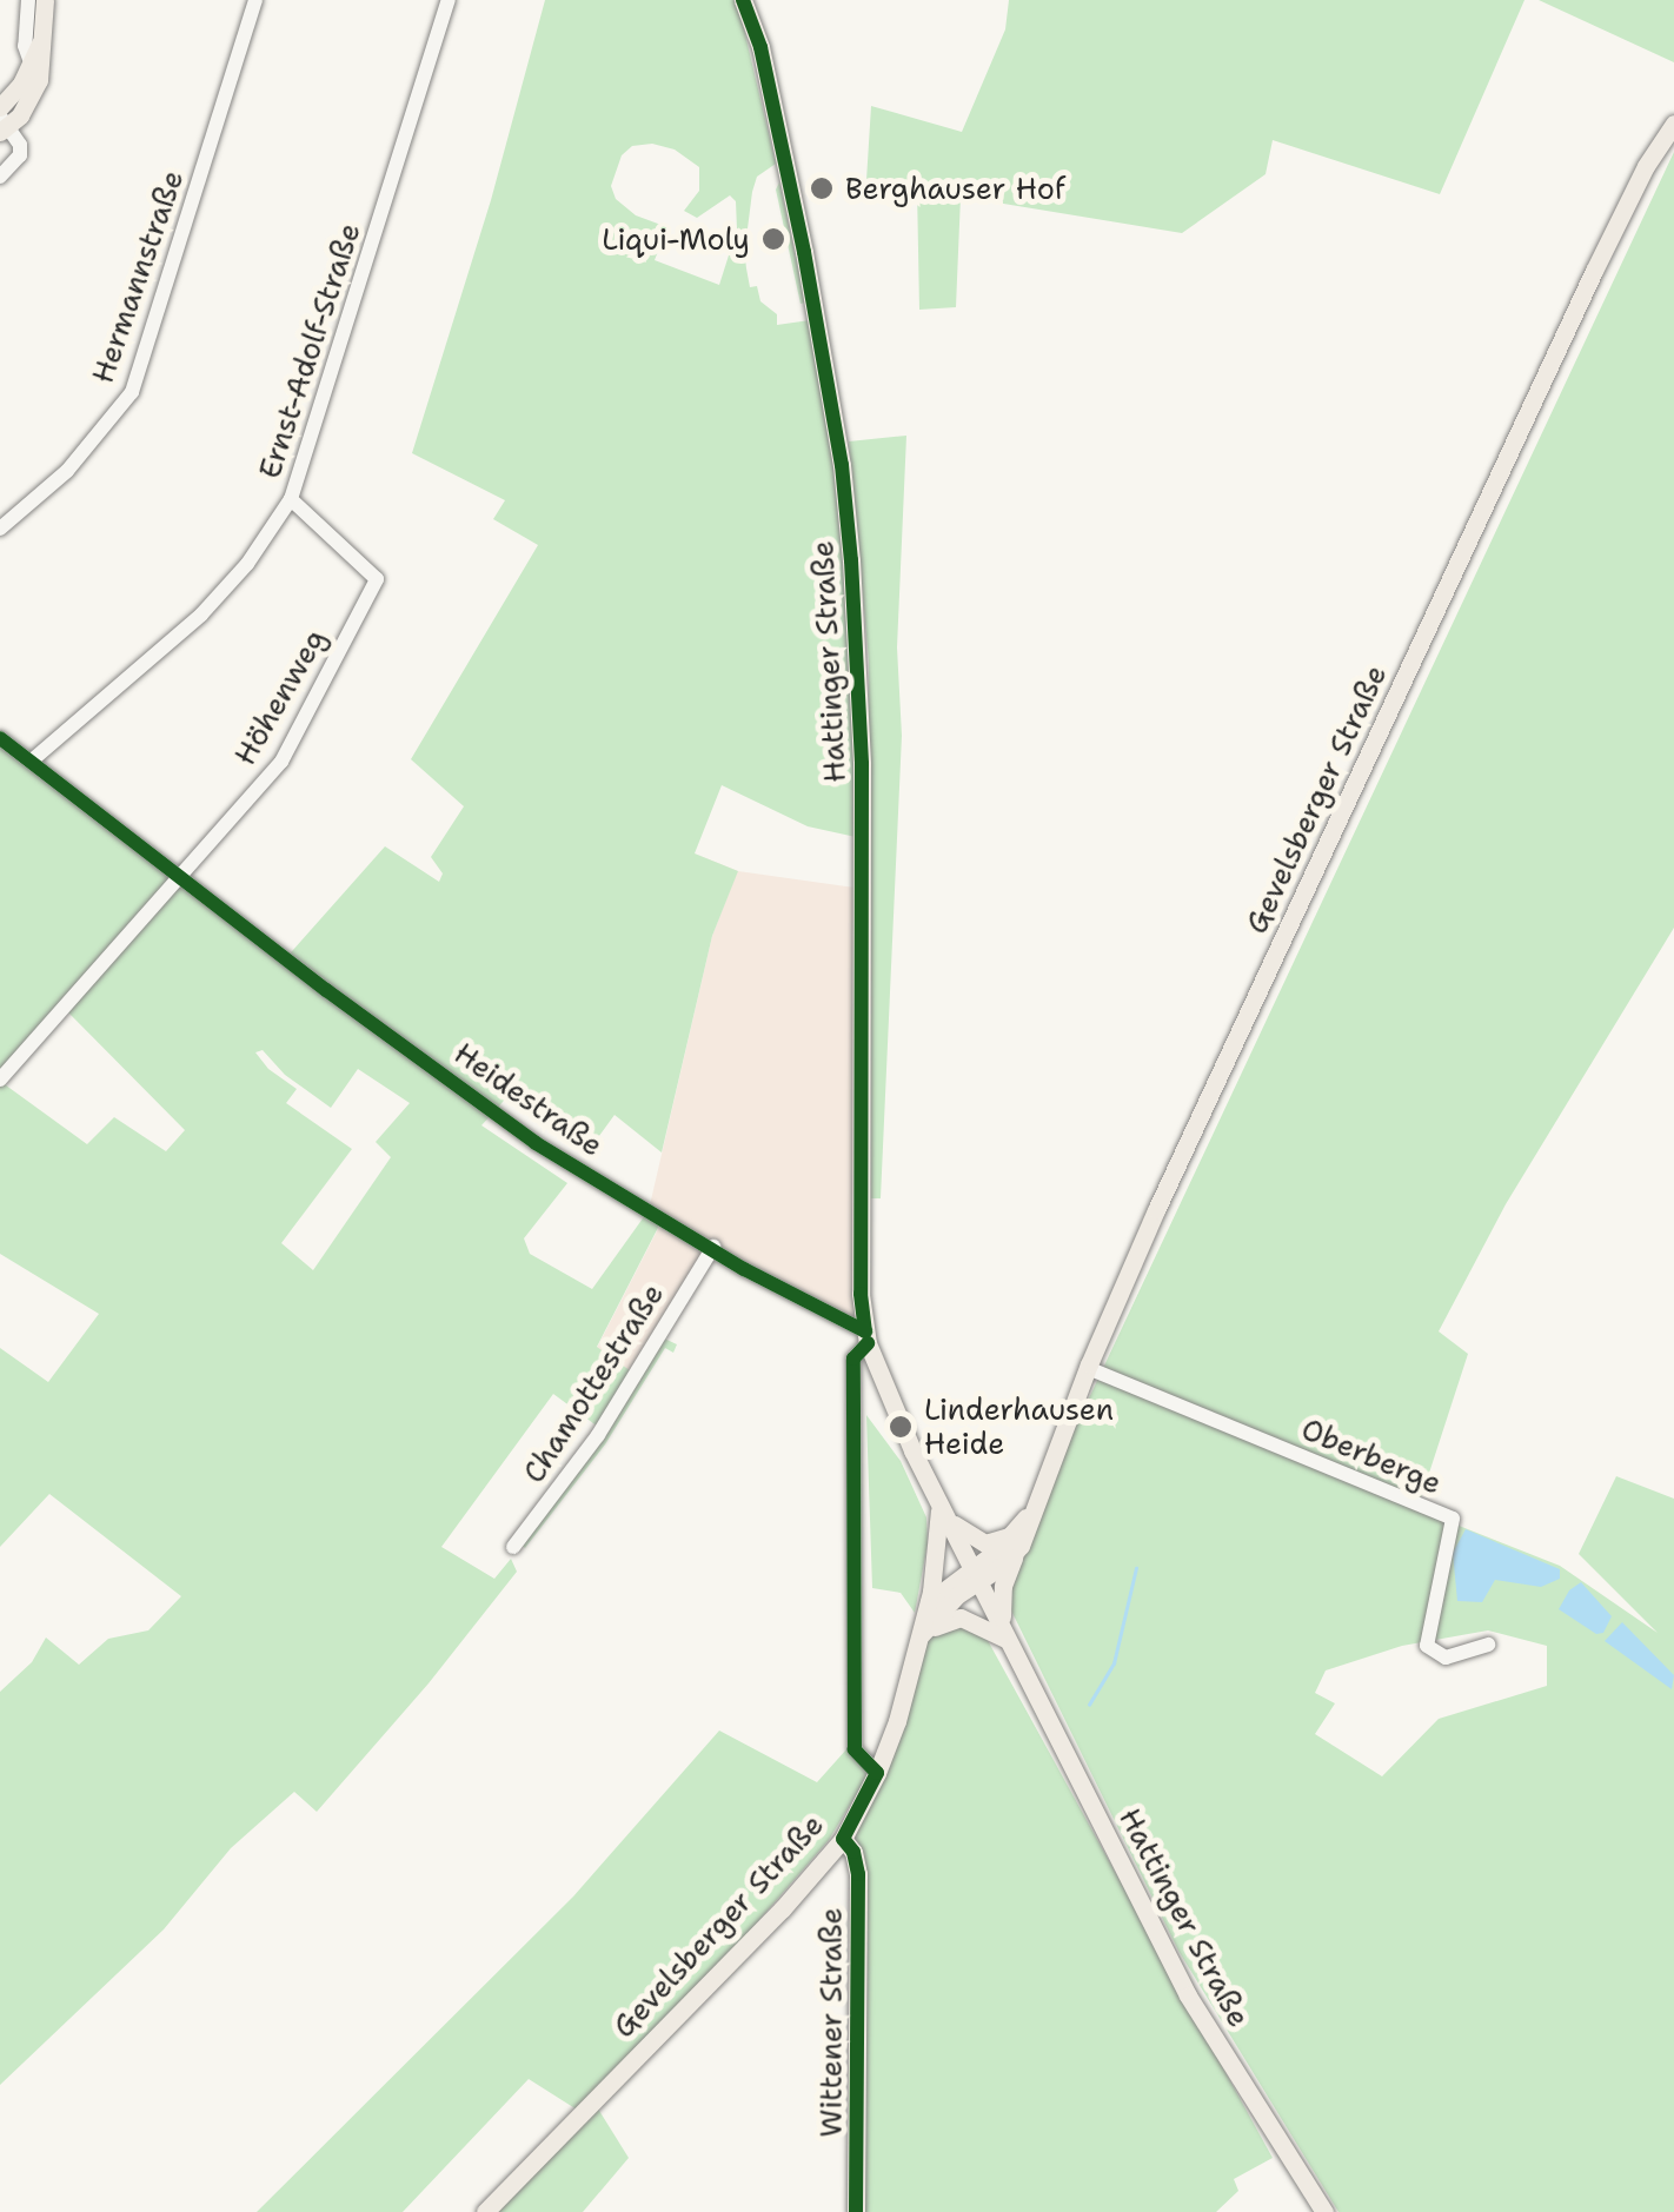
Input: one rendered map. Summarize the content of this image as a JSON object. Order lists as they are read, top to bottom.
{
  "streets": {
    "main road": ["Hattinger Straße", "Gevelsberger Straße", "Wittener Straße"],
    "street": [
      "Hermannstraße",
      "Ernst-Adolf-Straße",
      "Höhenweg",
      "Heidestraße",
      "Chamottestraße",
      "Oberberge"
    ]
  },
  "crossings": [
    ["Ernst-Adolf-Straße", "Höhenweg"],
    ["Ernst-Adolf-Straße", "Heidestraße"],
    ["Hattinger Straße", "Gevelsberger Straße"],
    ["Hattinger Straße", "Heidestraße"],
    ["Höhenweg", "Heidestraße"],
    ["Gevelsberger Straße", "Oberberge"],
    ["Gevelsberger Straße", "Wittener Straße"],
    ["Heidestraße", "Chamottestraße"]
  ],
  "places": ["Berghauser Hof", "Liqui-Moly", "Linderhausen Heide"]
}
